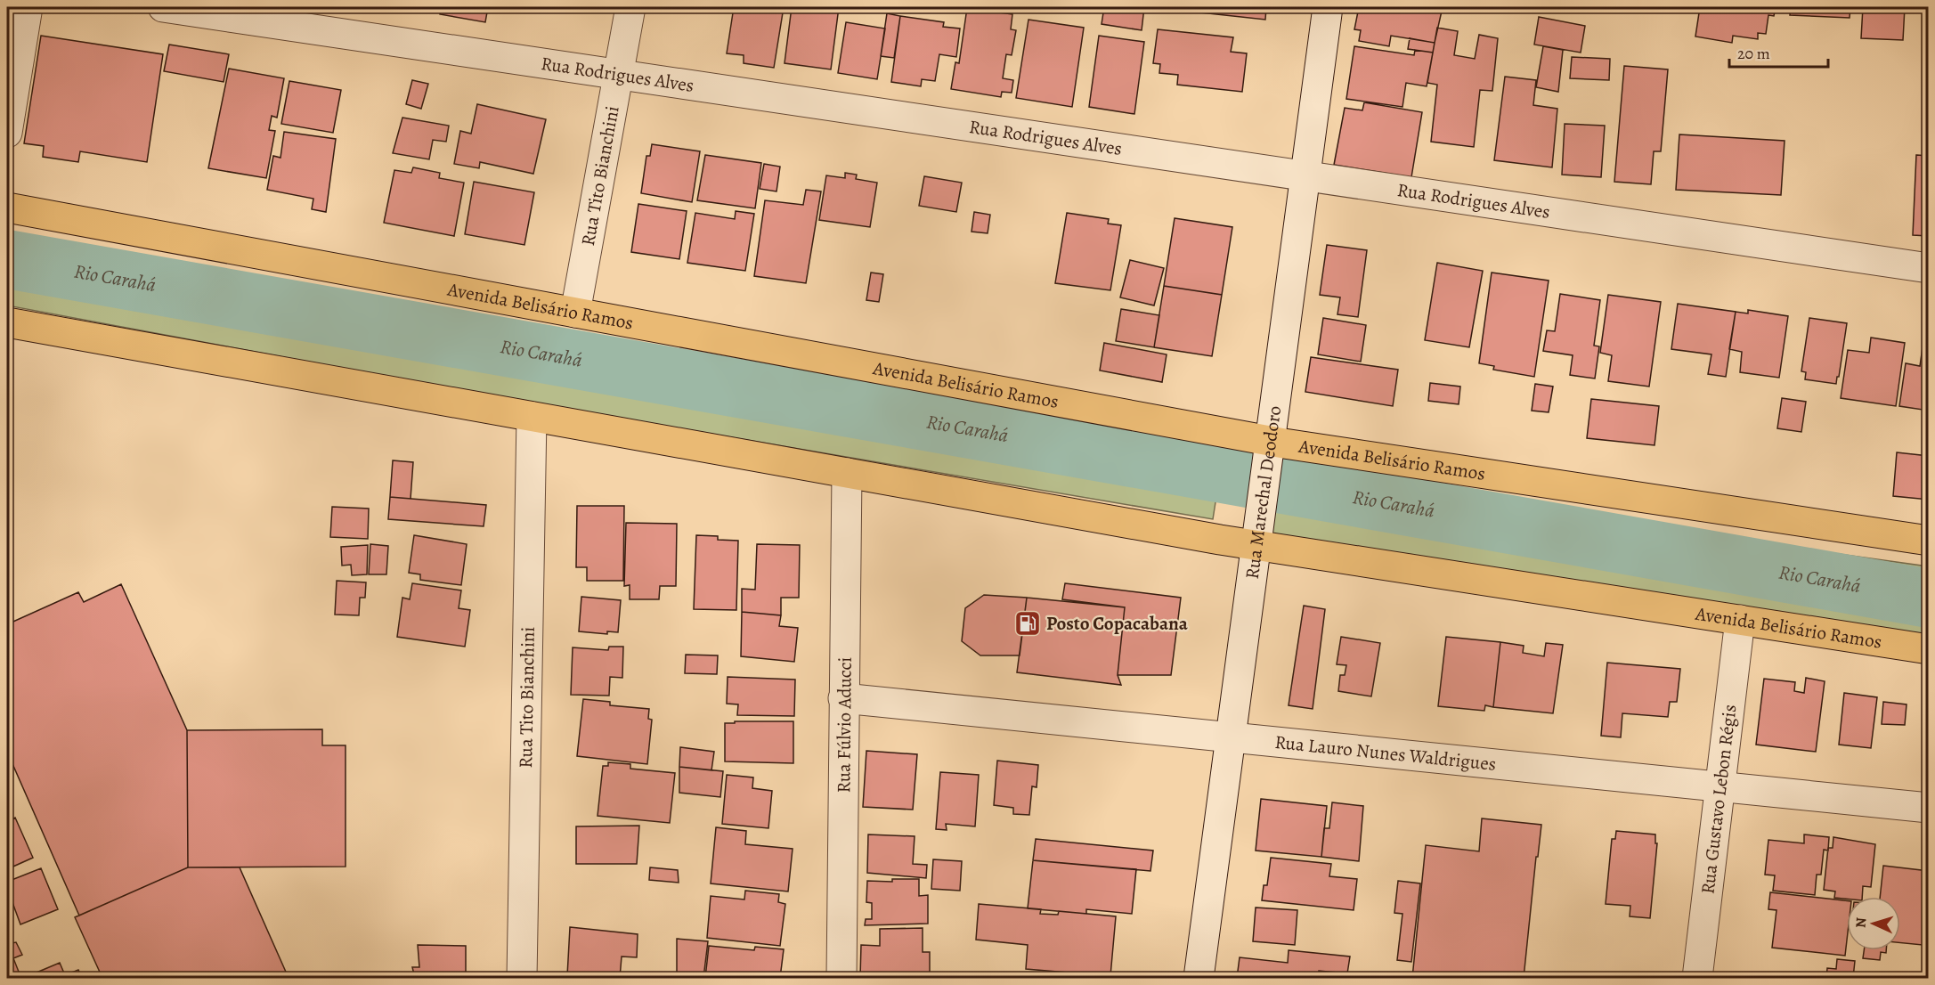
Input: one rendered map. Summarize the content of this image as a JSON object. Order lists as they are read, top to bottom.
{
  "streets": {
    "main road": ["Avenida Belisário Ramos"],
    "street": [
      "Rua Rodrigues Alves",
      "Rua Tito Bianchini",
      "Rua Marechal Deodoro",
      "Rua Fúlvio Aducci",
      "Rua Lauro Nunes Waldrigues",
      "Rua Gustavo Lebon Régis"
    ]
  },
  "crossings": [
    ["Rua Rodrigues Alves", "Rua Tito Bianchini"],
    ["Rua Rodrigues Alves", "Rua Marechal Deodoro"],
    ["Rua Tito Bianchini", "Avenida Belisário Ramos"],
    ["Avenida Belisário Ramos", "Rua Marechal Deodoro"],
    ["Avenida Belisário Ramos", "Rua Fúlvio Aducci"],
    ["Avenida Belisário Ramos", "Rua Gustavo Lebon Régis"],
    ["Rua Marechal Deodoro", "Rua Lauro Nunes Waldrigues"],
    ["Rua Fúlvio Aducci", "Rua Lauro Nunes Waldrigues"],
    ["Rua Lauro Nunes Waldrigues", "Rua Gustavo Lebon Régis"]
  ],
  "water": ["Rio Carahá"],
  "places": {
    "fuel station": ["Posto Copacabana"]
  },
  "scale_bar": "20 m",
  "north": "left"
}
